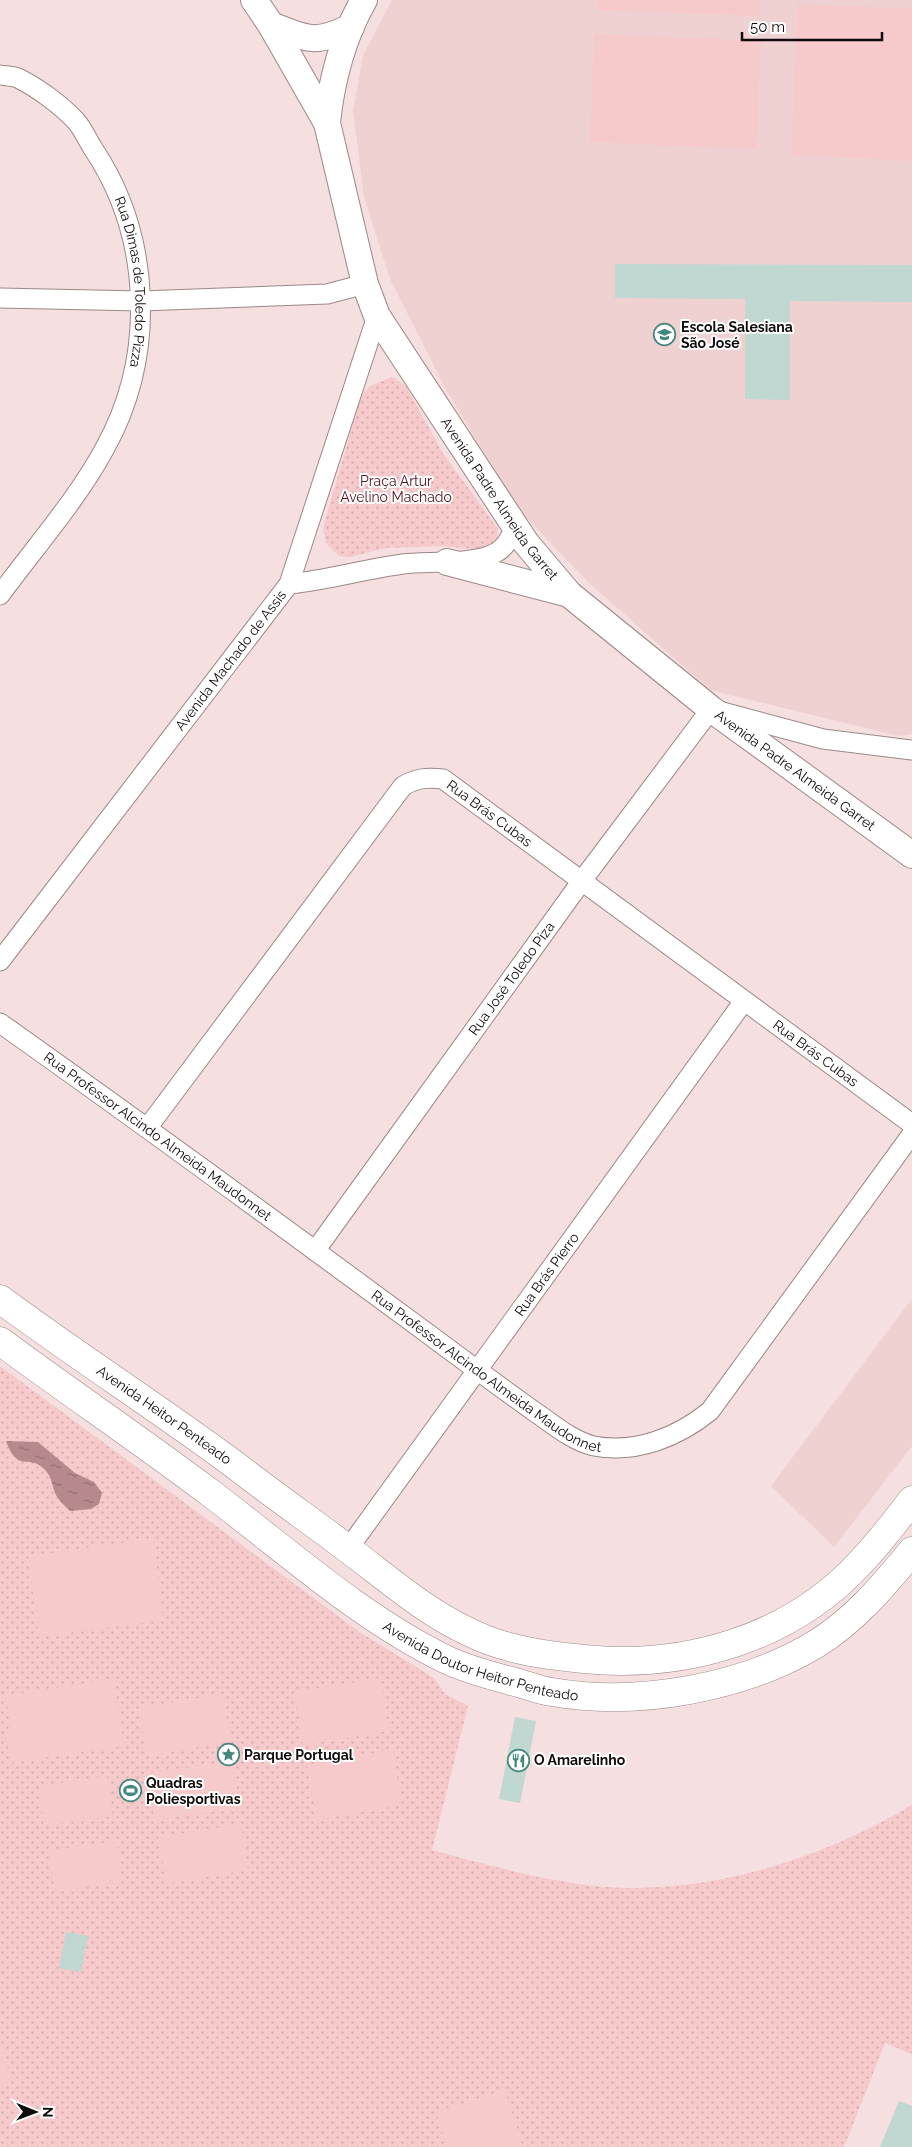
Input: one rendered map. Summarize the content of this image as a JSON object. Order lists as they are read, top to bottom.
{
  "streets": {
    "main road": ["Avenida Heitor Penteado", "Avenida Doutor Heitor Penteado"],
    "street": [
      "Rua Dimas de Toledo Pizza",
      "Avenida Padre Almeida Garret",
      "Avenida Machado de Assis",
      "Rua Brás Cubas",
      "Rua José Toledo Piza",
      "Rua Professor Alcindo Almeida Maudonnet",
      "Rua Brás Pierro"
    ]
  },
  "crossings": [
    ["Avenida Padre Almeida Garret", "Avenida Machado de Assis"],
    ["Avenida Padre Almeida Garret", "Rua José Toledo Piza"],
    ["Rua Brás Cubas", "Rua José Toledo Piza"],
    ["Rua Brás Cubas", "Rua Professor Alcindo Almeida Maudonnet"],
    ["Rua Brás Cubas", "Rua Brás Pierro"],
    ["Rua José Toledo Piza", "Rua Professor Alcindo Almeida Maudonnet"],
    ["Rua Professor Alcindo Almeida Maudonnet", "Rua Brás Pierro"],
    ["Rua Brás Pierro", "Avenida Doutor Heitor Penteado"],
    ["Avenida Heitor Penteado", "Avenida Doutor Heitor Penteado"]
  ],
  "parks": ["Praça Artur Avelino Machado"],
  "places": {
    "school or university": ["Escola Salesiana São José"],
    "place": ["Parque Portugal"],
    "restaurant": ["O Amarelinho"],
    "sports": ["Quadras Poliesportivas"]
  },
  "scale_bar": "50 m",
  "north": "right"
}
